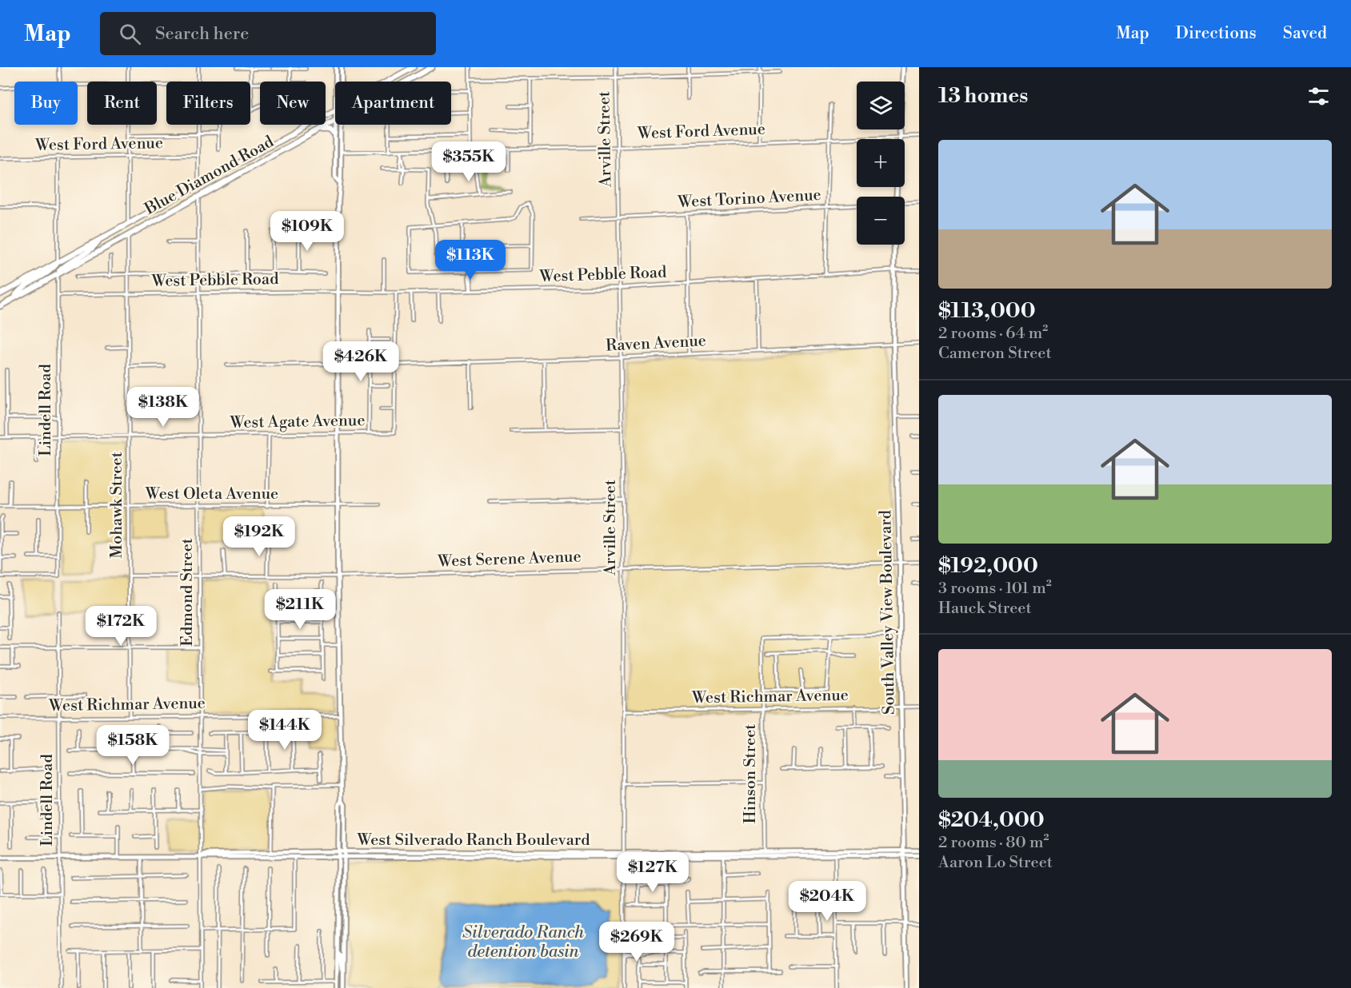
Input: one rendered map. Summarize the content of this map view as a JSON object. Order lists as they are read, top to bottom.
{
  "streets": {
    "highway": ["Blue Diamond Road"],
    "main road": ["South Valley View Boulevard", "West Silverado Ranch Boulevard"],
    "street": [
      "West Ford Avenue",
      "Arville Street",
      "West Torino Avenue",
      "West Pebble Road",
      "Raven Avenue",
      "Lindell Road",
      "West Agate Avenue",
      "West Oleta Avenue",
      "Mohawk Street",
      "West Serene Avenue",
      "Edmond Street",
      "West Richmar Avenue",
      "Hinson Street"
    ]
  },
  "crossings": [
    ["West Ford Avenue", "Arville Street"],
    ["Arville Street", "West Torino Avenue"],
    ["Arville Street", "West Pebble Road"],
    ["Arville Street", "Raven Avenue"],
    ["Arville Street", "West Serene Avenue"],
    ["Arville Street", "West Richmar Avenue"],
    ["Arville Street", "West Silverado Ranch Boulevard"],
    ["Blue Diamond Road", "Lindell Road"],
    ["Blue Diamond Road", "Mohawk Street"],
    ["Blue Diamond Road", "Edmond Street"],
    ["West Pebble Road", "Lindell Road"],
    ["West Pebble Road", "Mohawk Street"],
    ["West Pebble Road", "Edmond Street"],
    ["West Pebble Road", "South Valley View Boulevard"],
    ["Raven Avenue", "South Valley View Boulevard"],
    ["Lindell Road", "West Agate Avenue"],
    ["Lindell Road", "West Oleta Avenue"],
    ["Lindell Road", "West Richmar Avenue"],
    ["Lindell Road", "West Silverado Ranch Boulevard"],
    ["West Agate Avenue", "Mohawk Street"],
    ["West Agate Avenue", "Edmond Street"],
    ["West Oleta Avenue", "Mohawk Street"],
    ["West Oleta Avenue", "Edmond Street"],
    ["Mohawk Street", "West Serene Avenue"],
    ["Mohawk Street", "West Richmar Avenue"],
    ["West Serene Avenue", "Edmond Street"],
    ["West Serene Avenue", "South Valley View Boulevard"],
    ["Edmond Street", "West Richmar Avenue"],
    ["Edmond Street", "West Silverado Ranch Boulevard"],
    ["South Valley View Boulevard", "West Richmar Avenue"],
    ["South Valley View Boulevard", "West Silverado Ranch Boulevard"],
    ["West Richmar Avenue", "Hinson Street"],
    ["Hinson Street", "West Silverado Ranch Boulevard"]
  ],
  "water": ["Silverado Ranch detention basin"],
  "page": {
    "header": "Map",
    "search": "Search here",
    "nav": ["Map", "Directions", "Saved"],
    "heading": "13 homes",
    "map_buttons": ["+", "−"],
    "chip": [
      "Buy",
      "Rent",
      "Filters",
      "New",
      "Apartment"
    ],
    "list": [
      {
        "name": "$113,000",
        "note": "2 rooms · 64 m² · Cameron Street"
      },
      {
        "name": "$192,000",
        "note": "3 rooms · 101 m² · Hauck Street"
      },
      {
        "name": "$204,000",
        "note": "2 rooms · 80 m² · Aaron Lo Street"
      }
    ],
    "price": [
      "$355K",
      "$109K",
      "$113K",
      "$426K",
      "$138K",
      "$192K",
      "$211K",
      "$172K",
      "$144K",
      "$158K",
      "$127K",
      "$204K",
      "$269K"
    ]
  }
}
